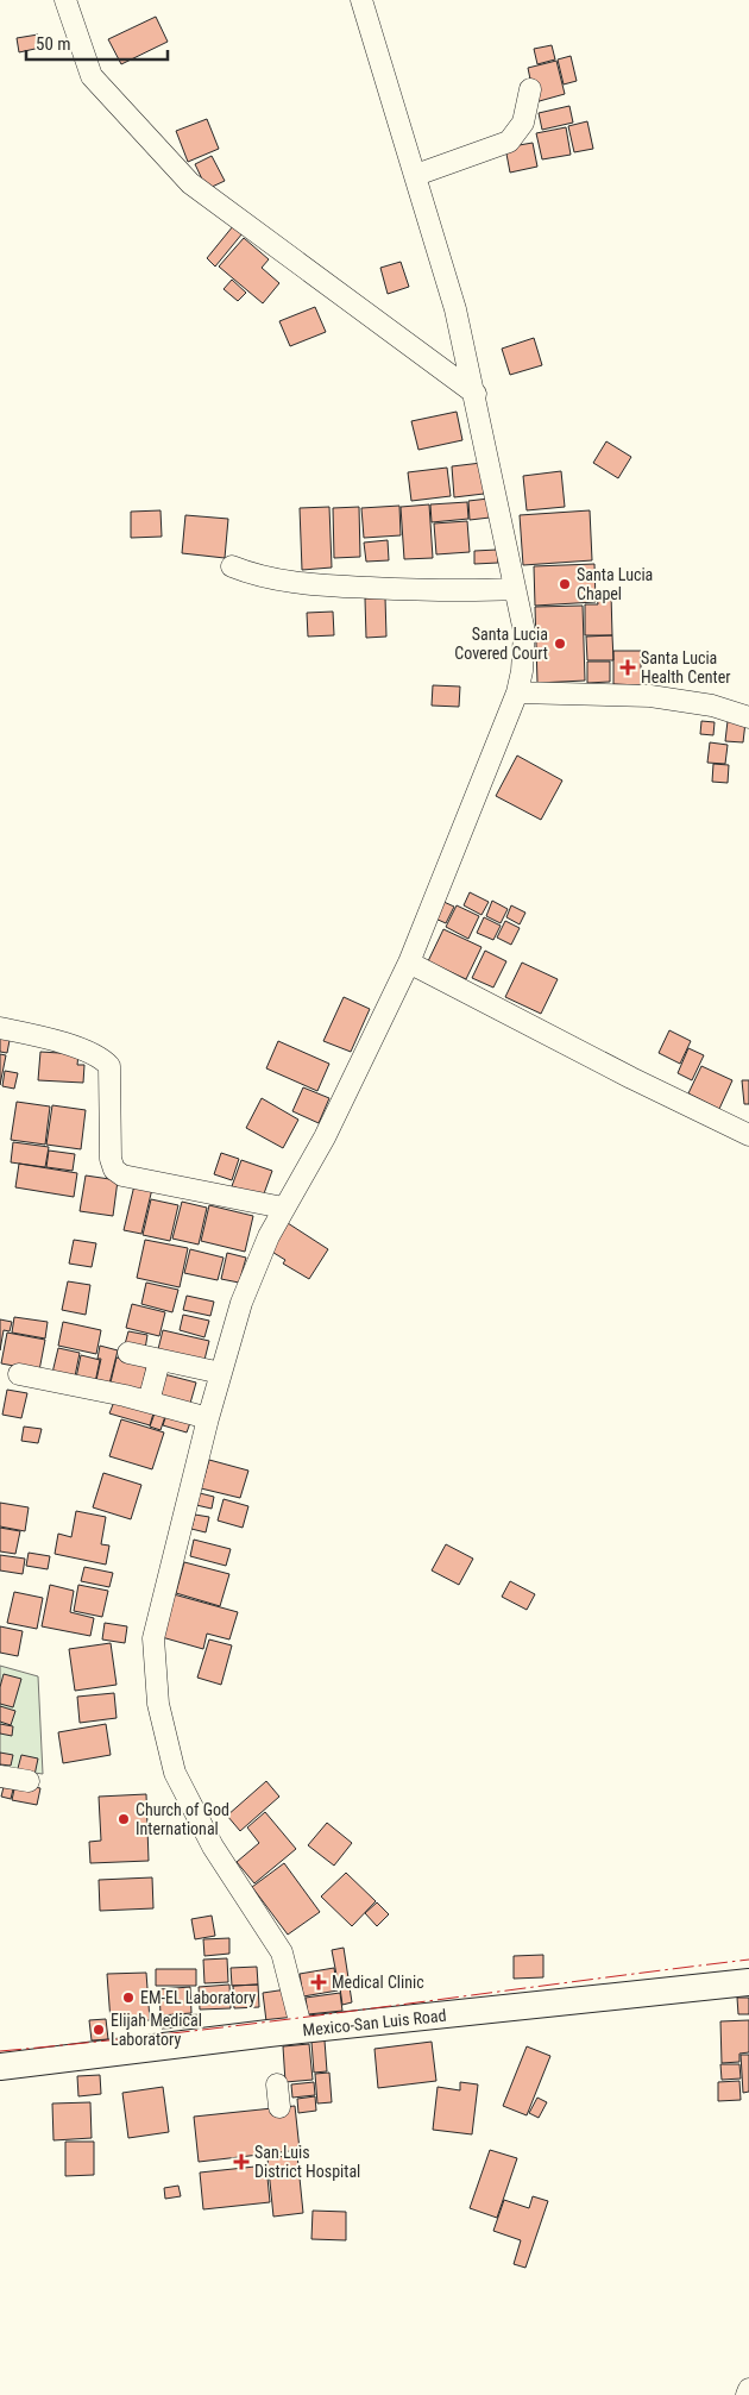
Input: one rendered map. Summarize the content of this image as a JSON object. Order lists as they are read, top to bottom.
{
  "streets": {
    "main road": ["Mexico-San Luis Road"]
  },
  "places": {
    "other": [
      "Santa Lucia Chapel",
      "Santa Lucia Covered Court",
      "Church of God International",
      "EM-EL Laboratory",
      "Elijah Medical Laboratory"
    ],
    "health": ["Santa Lucia Health Center", "Medical Clinic", "San Luis District Hospital"]
  },
  "scale_bar": "50 m"
}
